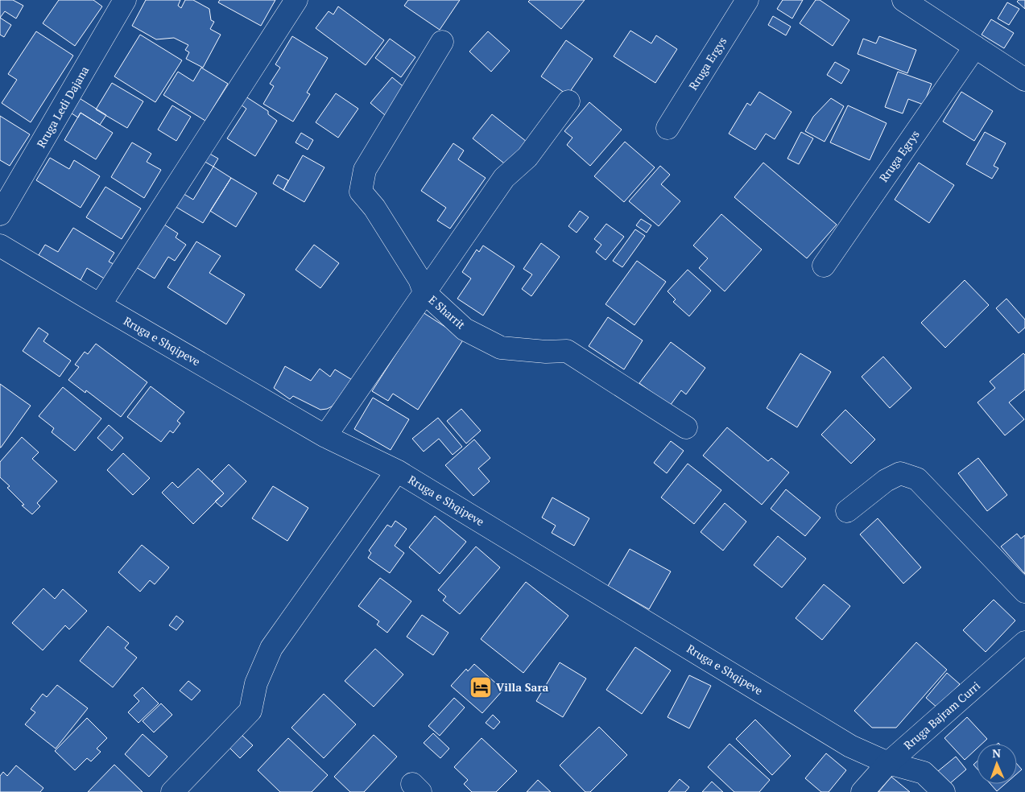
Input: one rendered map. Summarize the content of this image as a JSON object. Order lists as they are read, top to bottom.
{
  "streets": {
    "street": [
      "Rruga Ergys",
      "Rruga Ledi Dajana",
      "Rruga Egrys",
      "E Sharrit",
      "Rruga e Shqipeve",
      "Rruga Bajram Curri"
    ]
  },
  "crossings": [
    ["Rruga e Shqipeve", "Rruga Bajram Curri"]
  ],
  "places": {
    "hotel": ["Villa Sara"]
  },
  "north": "top"
}
